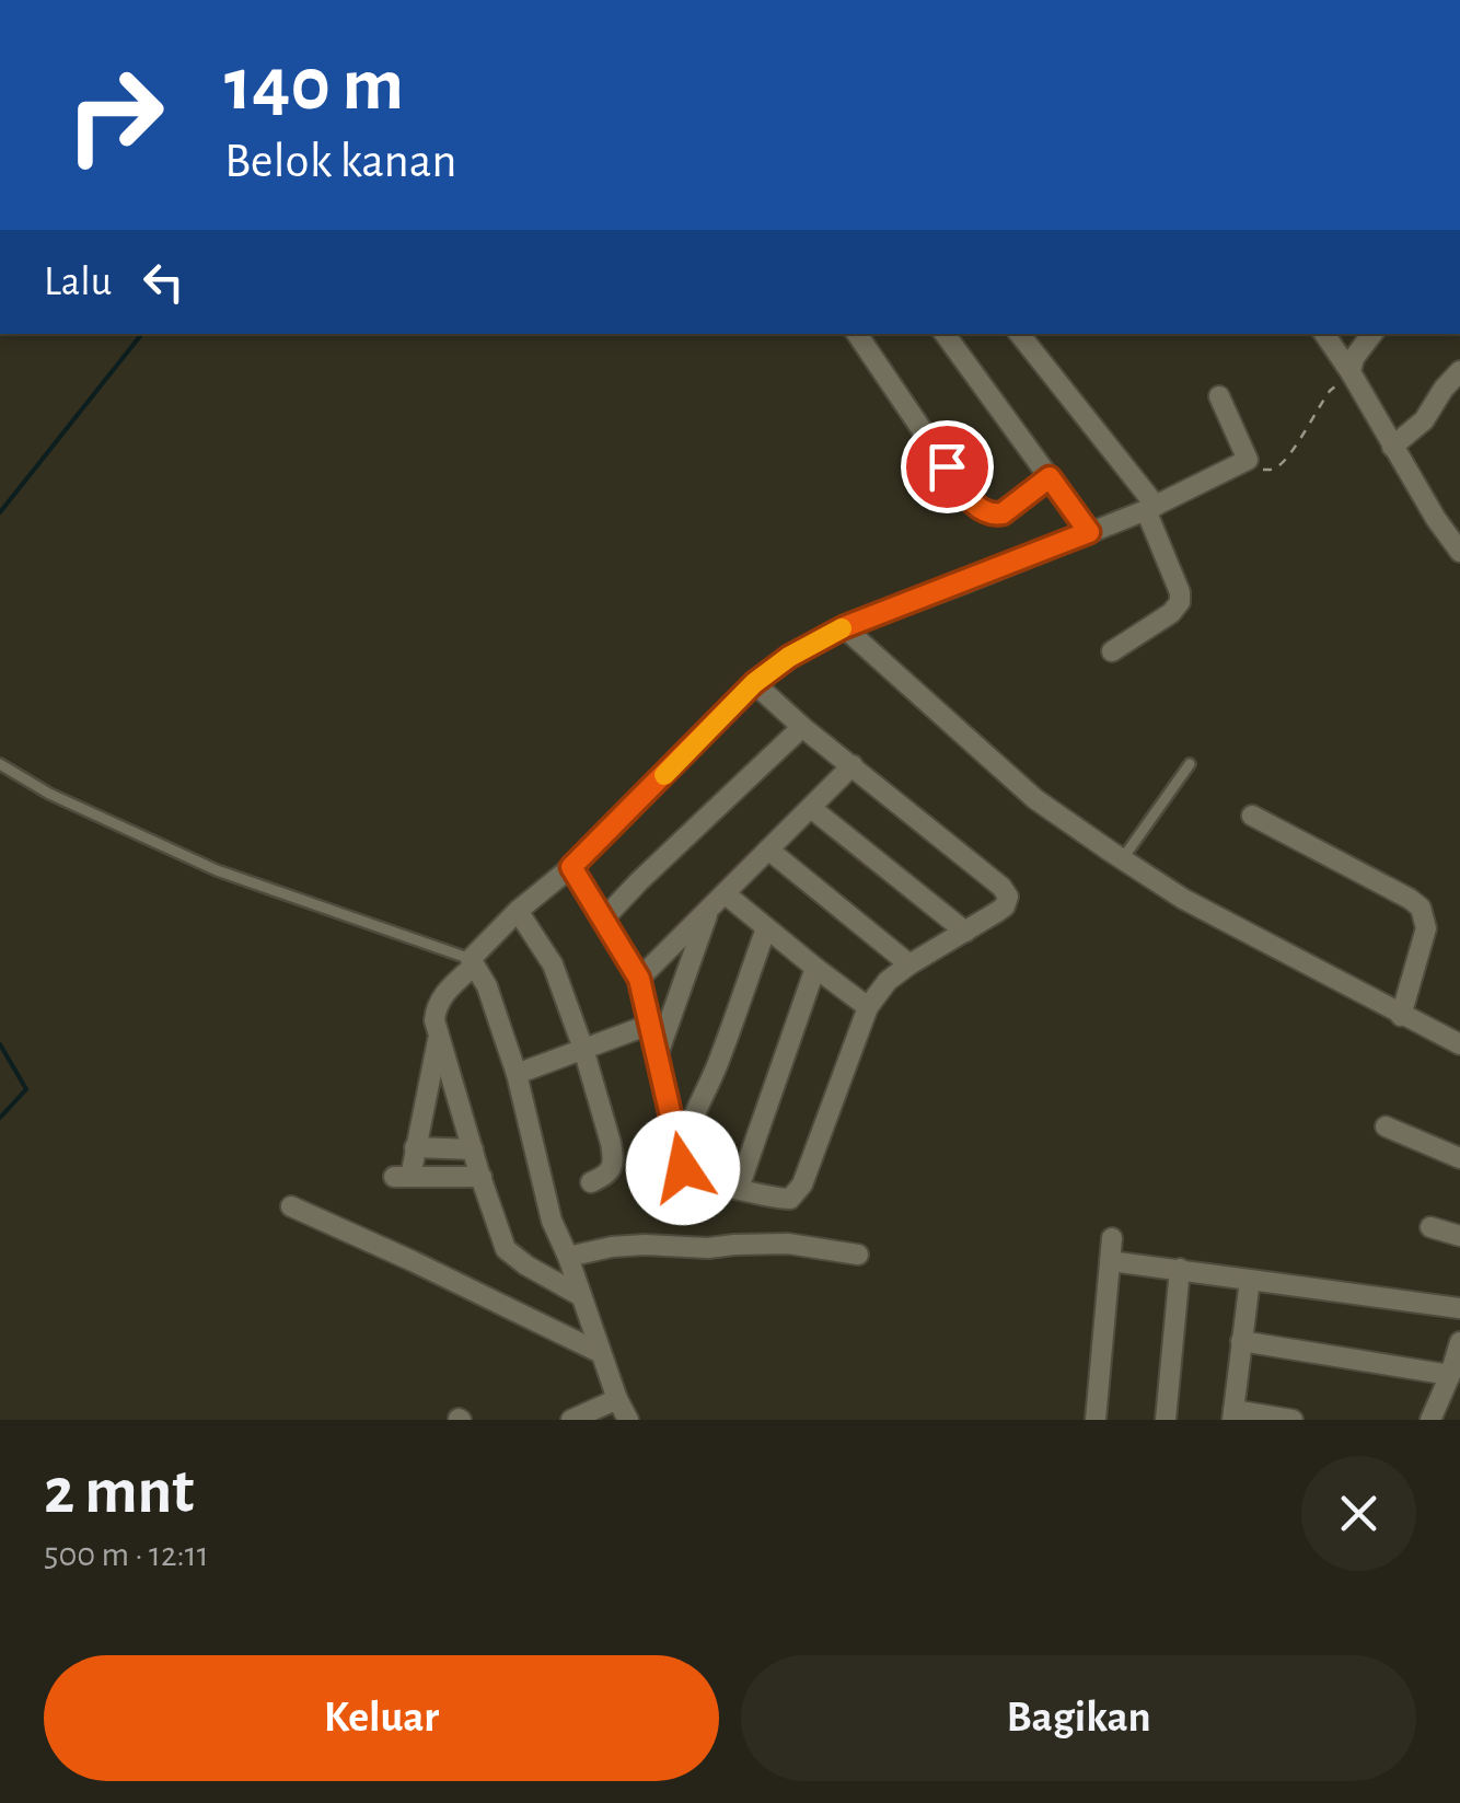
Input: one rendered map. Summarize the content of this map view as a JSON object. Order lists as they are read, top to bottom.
{
  "page": {
    "turn": ["140 m", "Belok kanan"],
    "then": "Lalu",
    "heading": ["2 mnt", "500 m · 12:11"],
    "buttons": ["Keluar", "Bagikan"]
  }
}
